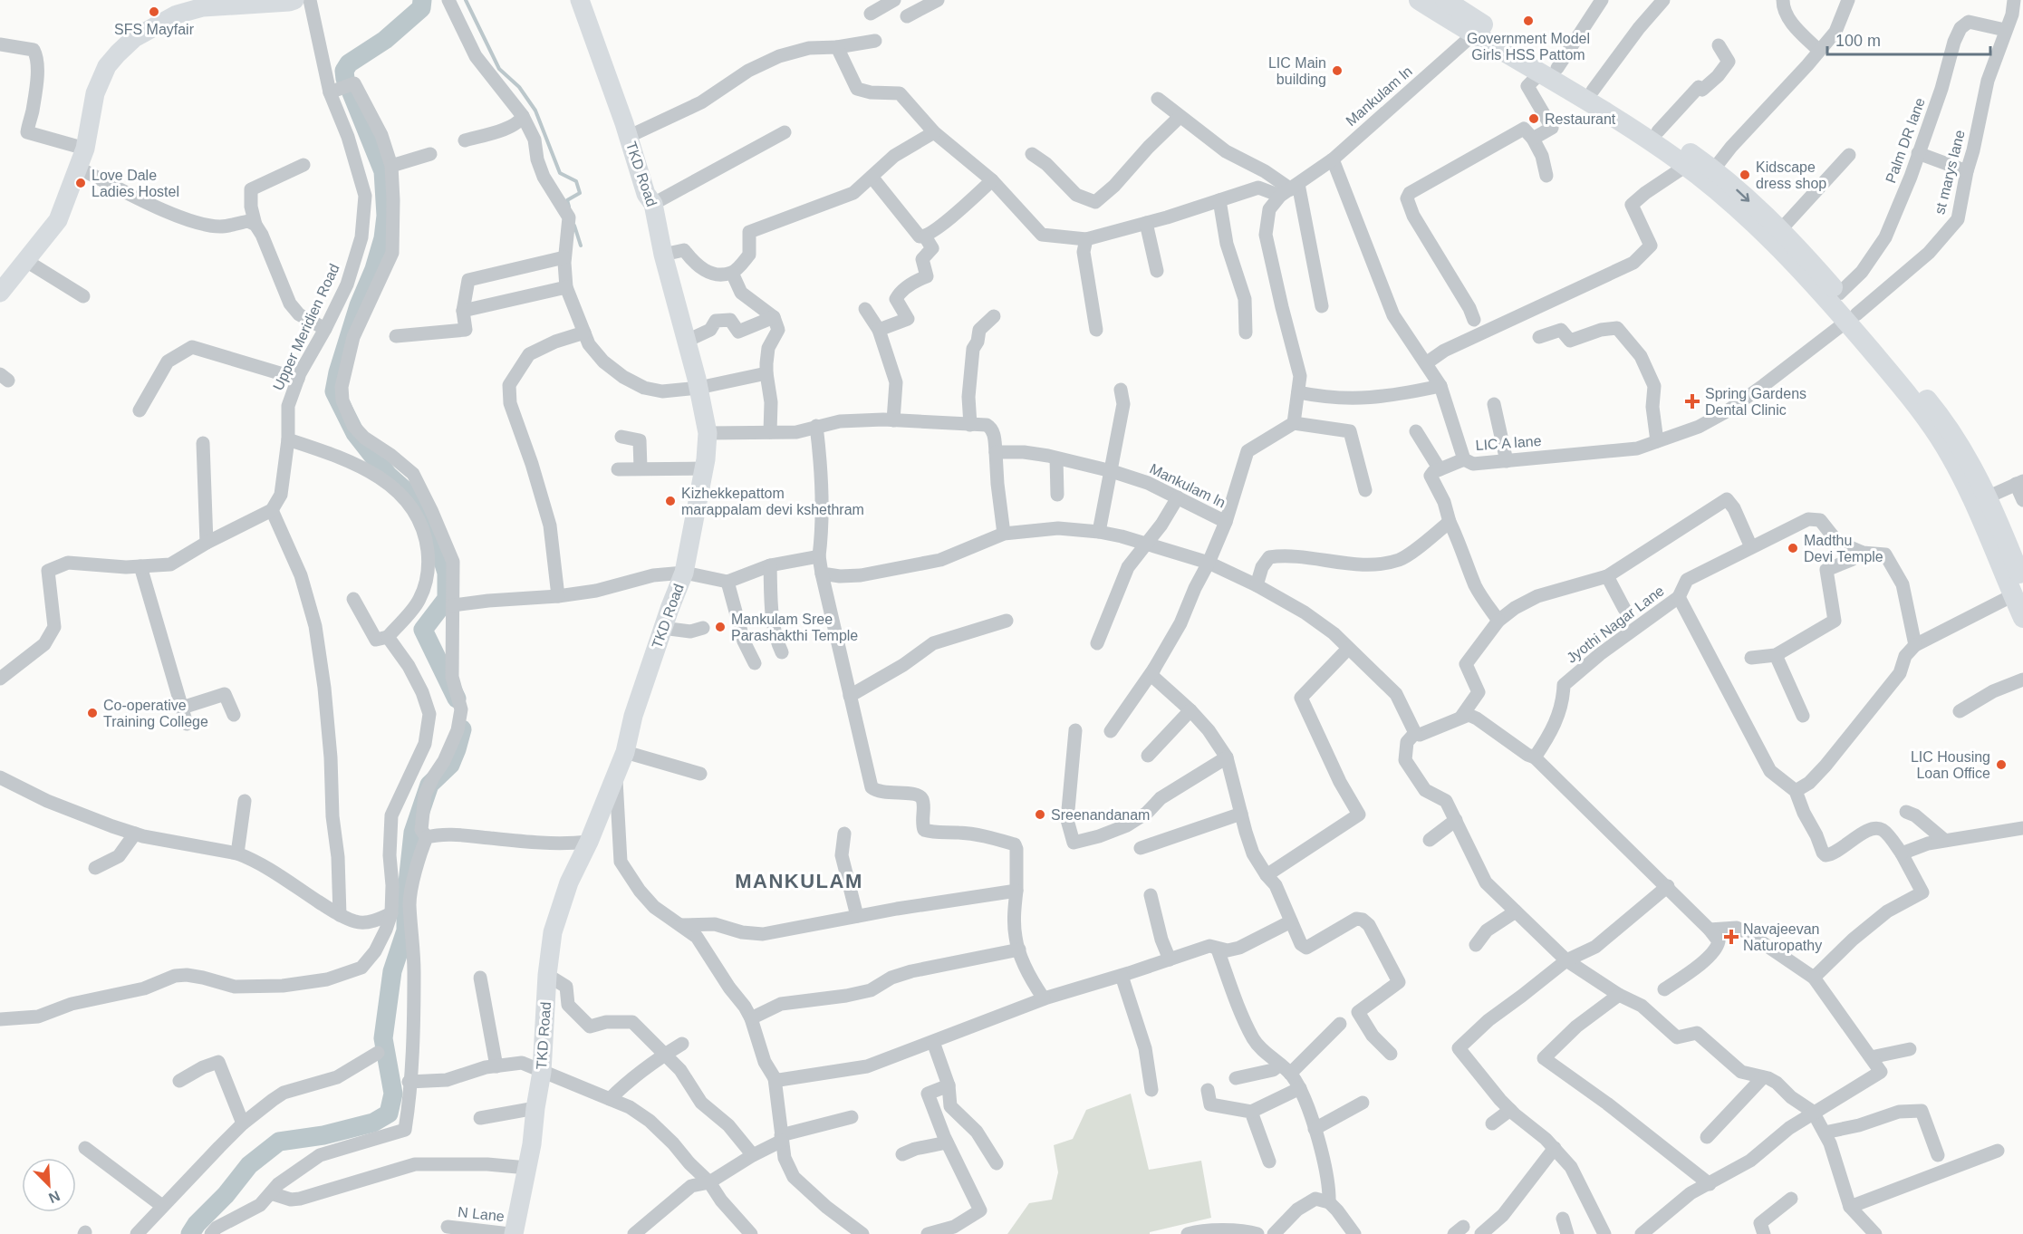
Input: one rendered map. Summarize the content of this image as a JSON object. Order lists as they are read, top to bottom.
{
  "streets": {
    "street": [
      "Mankulam ln",
      "Palm DR lane",
      "st marys lane",
      "TKD Road",
      "Upper Meridien Road",
      "LIC A lane",
      "Jyothi Nagar Lane",
      "N Lane"
    ]
  },
  "crossings": [
    ["Mankulam ln", "LIC A lane"],
    ["Palm DR lane", "st marys lane"],
    ["st marys lane", "LIC A lane"],
    ["TKD Road", "N Lane"]
  ],
  "districts": ["MANKULAM"],
  "places": {
    "other": [
      "SFS Mayfair",
      "Government Model Girls HSS Pattom",
      "LIC Main building",
      "Restaurant",
      "Kidscape dress shop",
      "Love Dale Ladies Hostel",
      "Kizhekkepattom marappalam devi kshethram",
      "Madthu Devi Temple",
      "Mankulam Sree Parashakthi Temple",
      "Co-operative Training College",
      "LIC Housing Loan Office",
      "Sreenandanam"
    ],
    "health": ["Spring Gardens Dental Clinic", "Navajeevan Naturopathy"]
  },
  "scale_bar": "100 m",
  "north": "bottom right"
}
